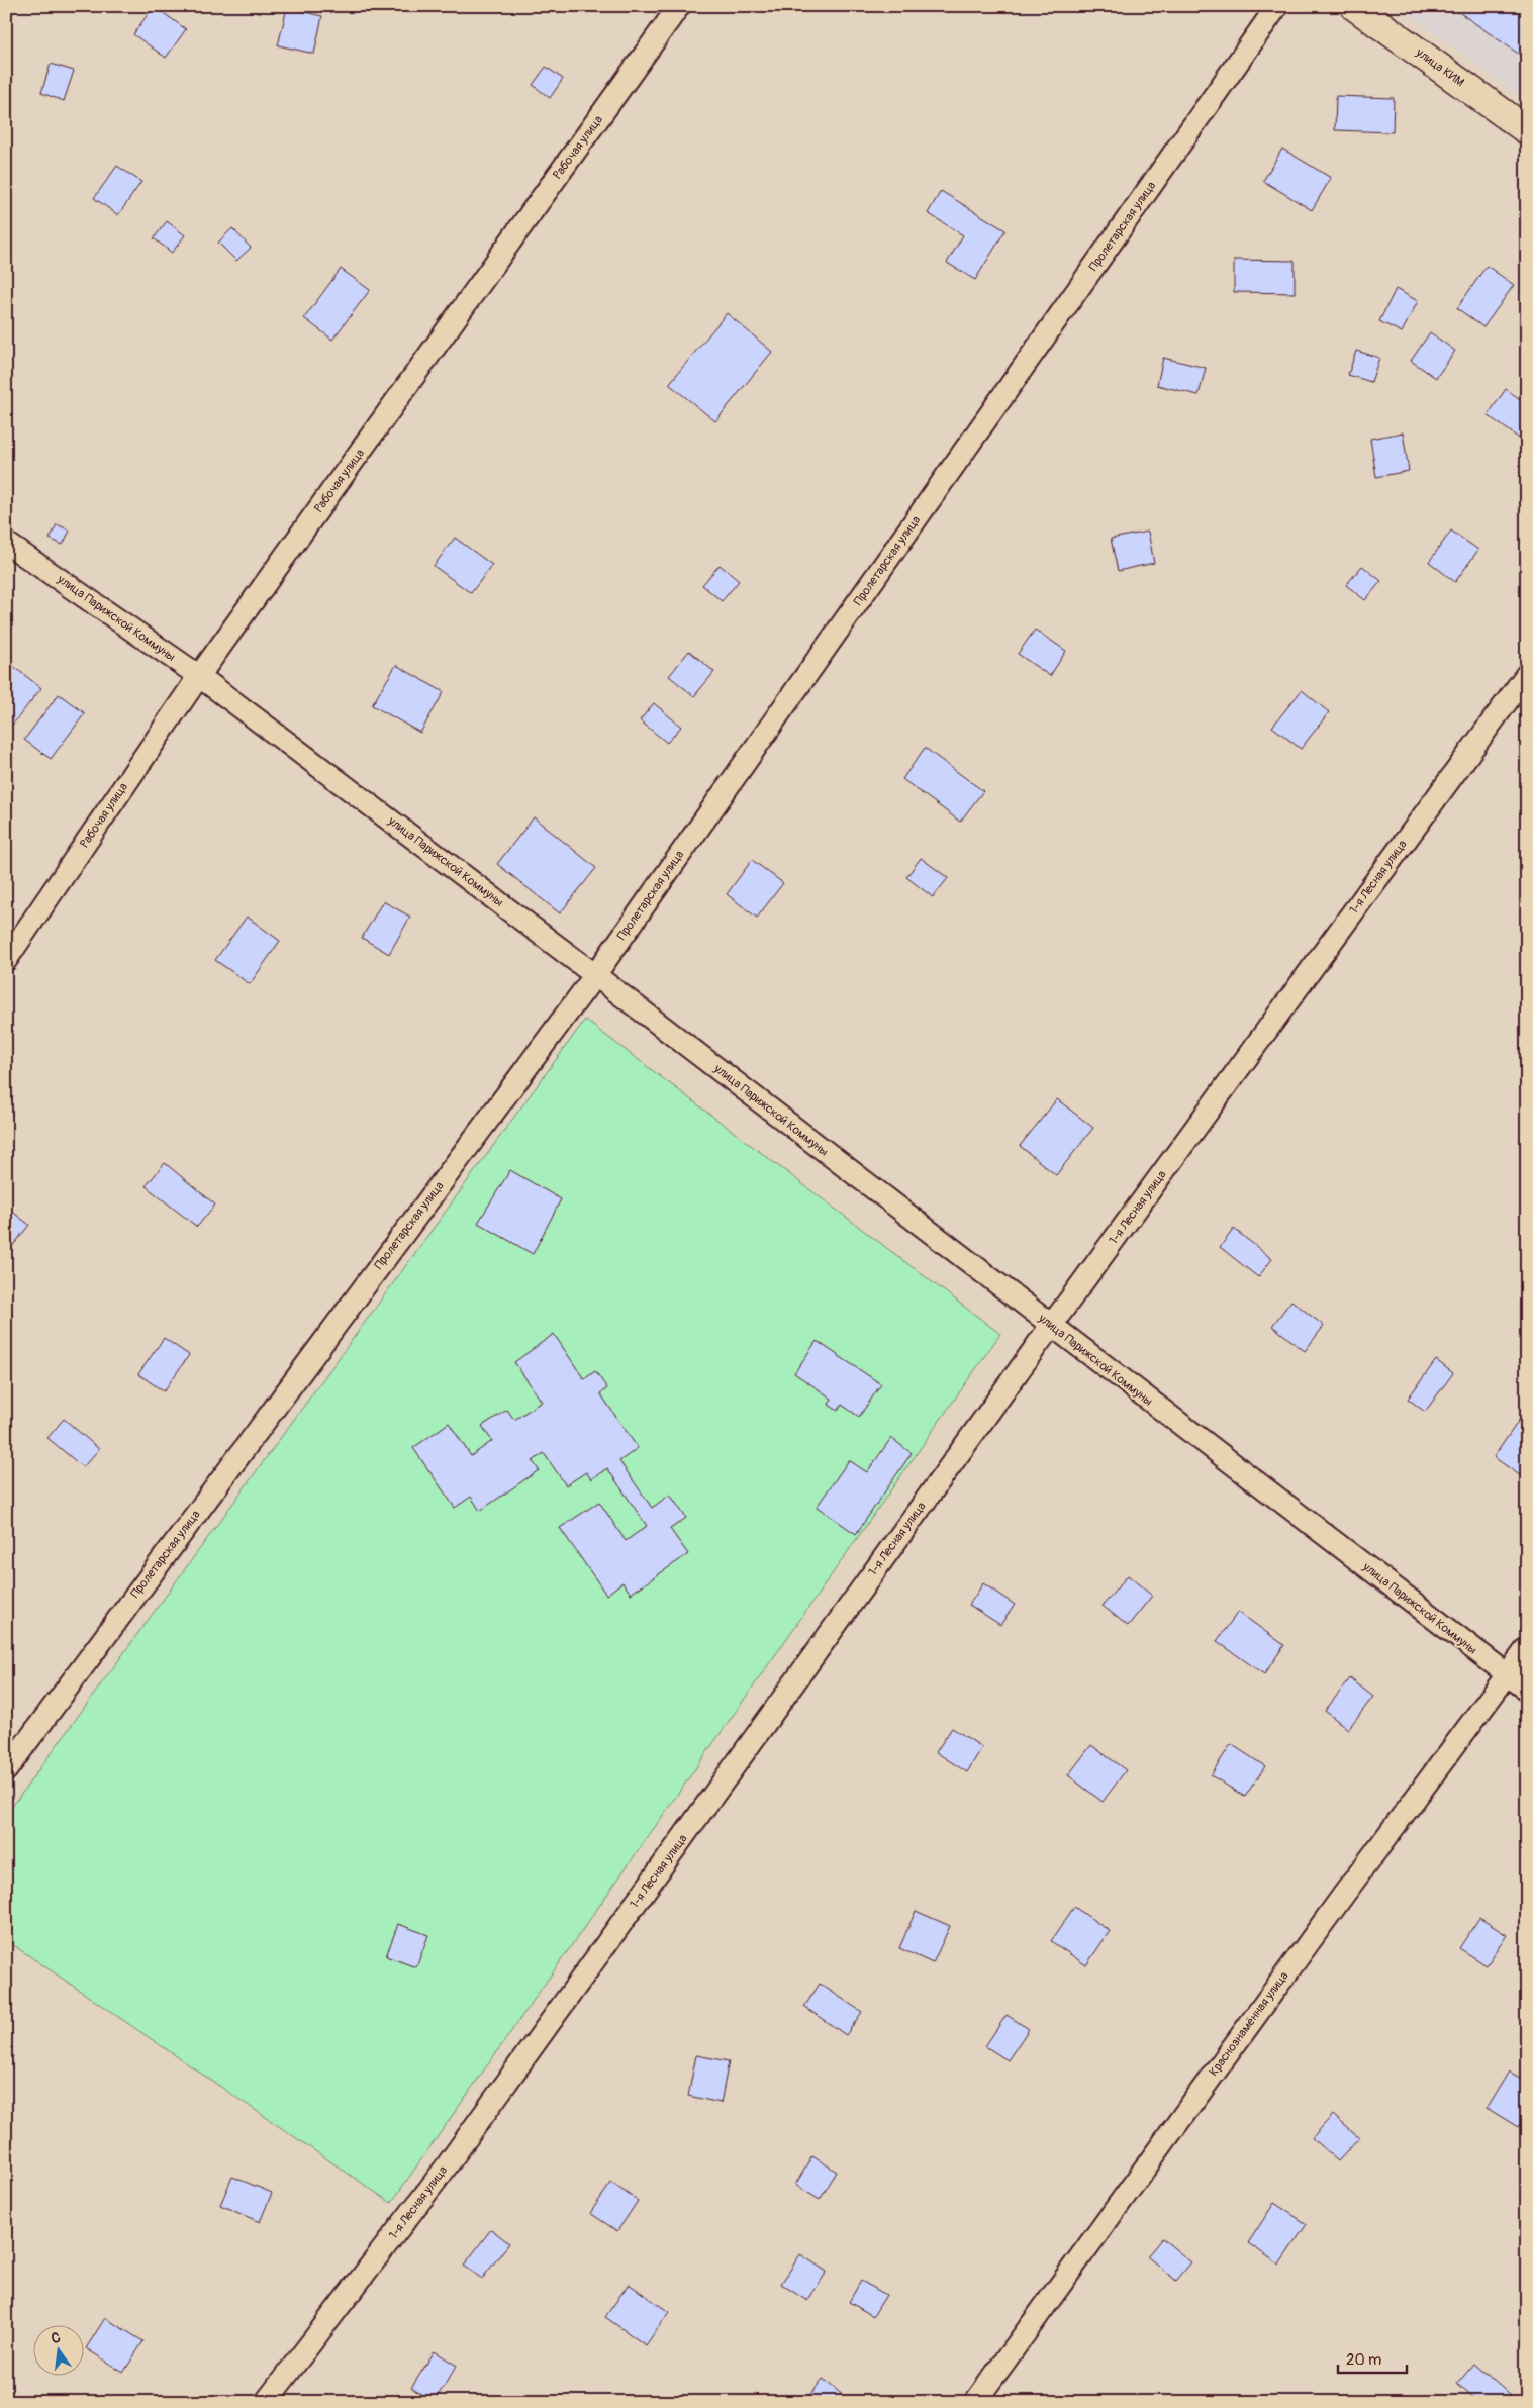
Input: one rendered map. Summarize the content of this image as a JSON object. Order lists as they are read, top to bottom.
{
  "streets": {
    "main road": ["улица КИМ"],
    "street": [
      "Рабочая улица",
      "Пролетарская улица",
      "улица Парижской Коммуны",
      "1-я Лесная улица",
      "Краснознамённая улица"
    ]
  },
  "crossings": [
    ["Рабочая улица", "улица Парижской Коммуны"],
    ["Пролетарская улица", "улица Парижской Коммуны"],
    ["улица Парижской Коммуны", "1-я Лесная улица"],
    ["улица Парижской Коммуны", "Краснознамённая улица"]
  ],
  "scale_bar": "20 m",
  "north": "top"
}
